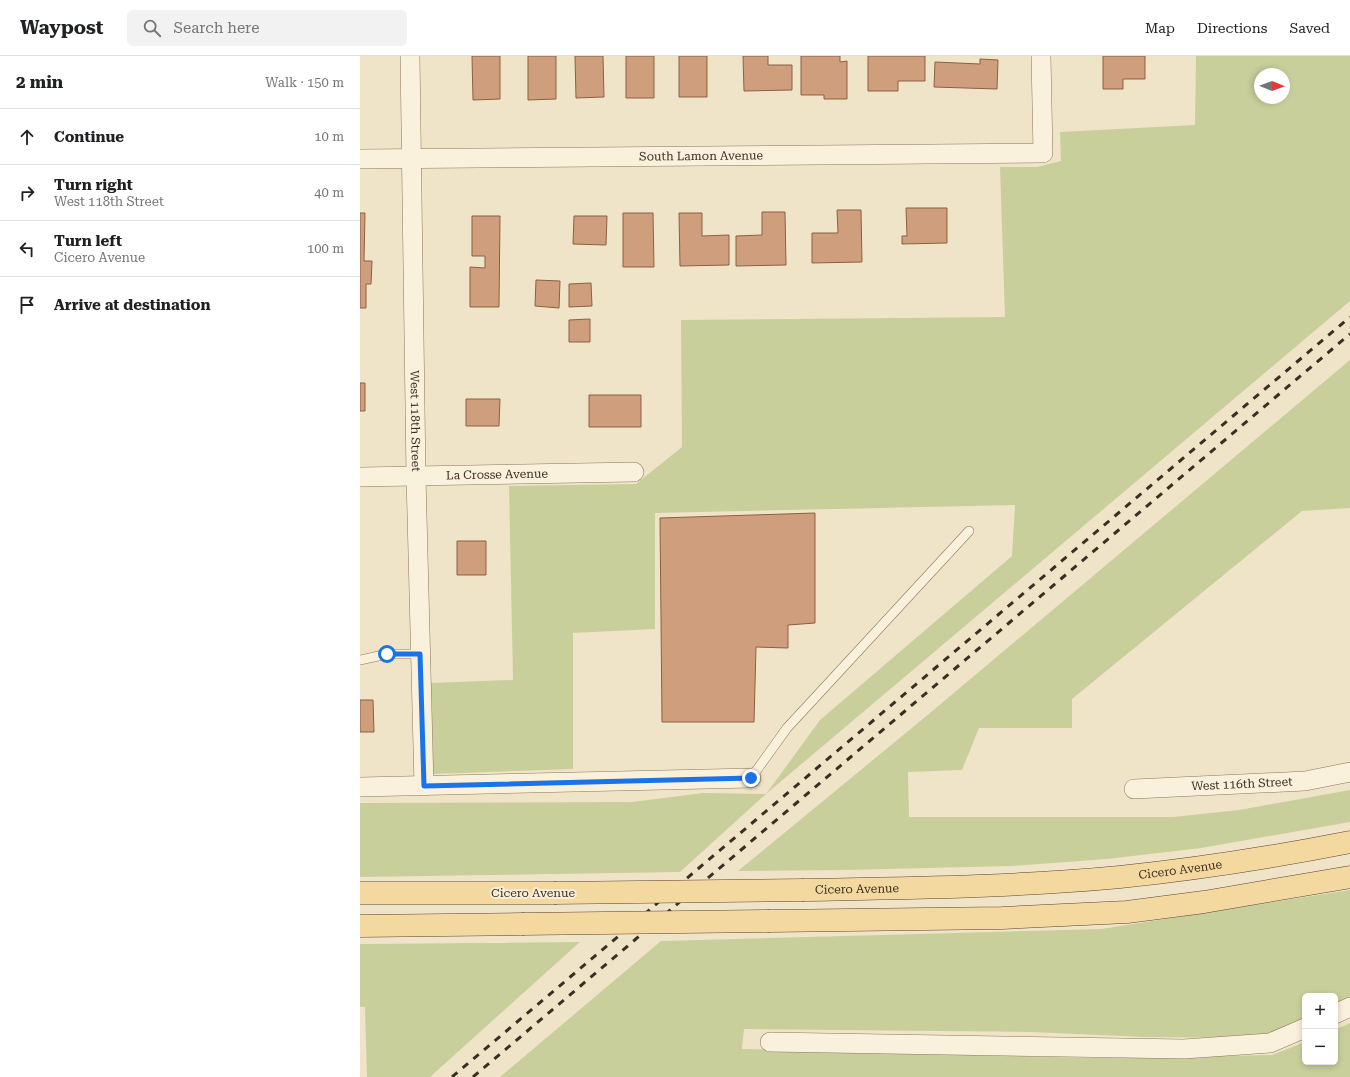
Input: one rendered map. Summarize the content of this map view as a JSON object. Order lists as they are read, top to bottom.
{
  "streets": {
    "main road": ["Cicero Avenue"],
    "street": [
      "South Lamon Avenue",
      "West 118th Street",
      "La Crosse Avenue",
      "West 116th Street"
    ]
  },
  "crossings": [
    ["South Lamon Avenue", "West 118th Street"],
    ["West 118th Street", "La Crosse Avenue"]
  ],
  "north": "right",
  "page": {
    "header": "Waypost",
    "search": "Search here",
    "nav": ["Map", "Directions", "Saved"],
    "heading": ["2 min", "Walk · 150 m"],
    "list": [
      ["Continue", "10 m"],
      ["Turn right", "West 118th Street", "40 m"],
      ["Turn left", "Cicero Avenue", "100 m"],
      "Arrive at destination"
    ],
    "map_buttons": ["+", "−"]
  }
}
